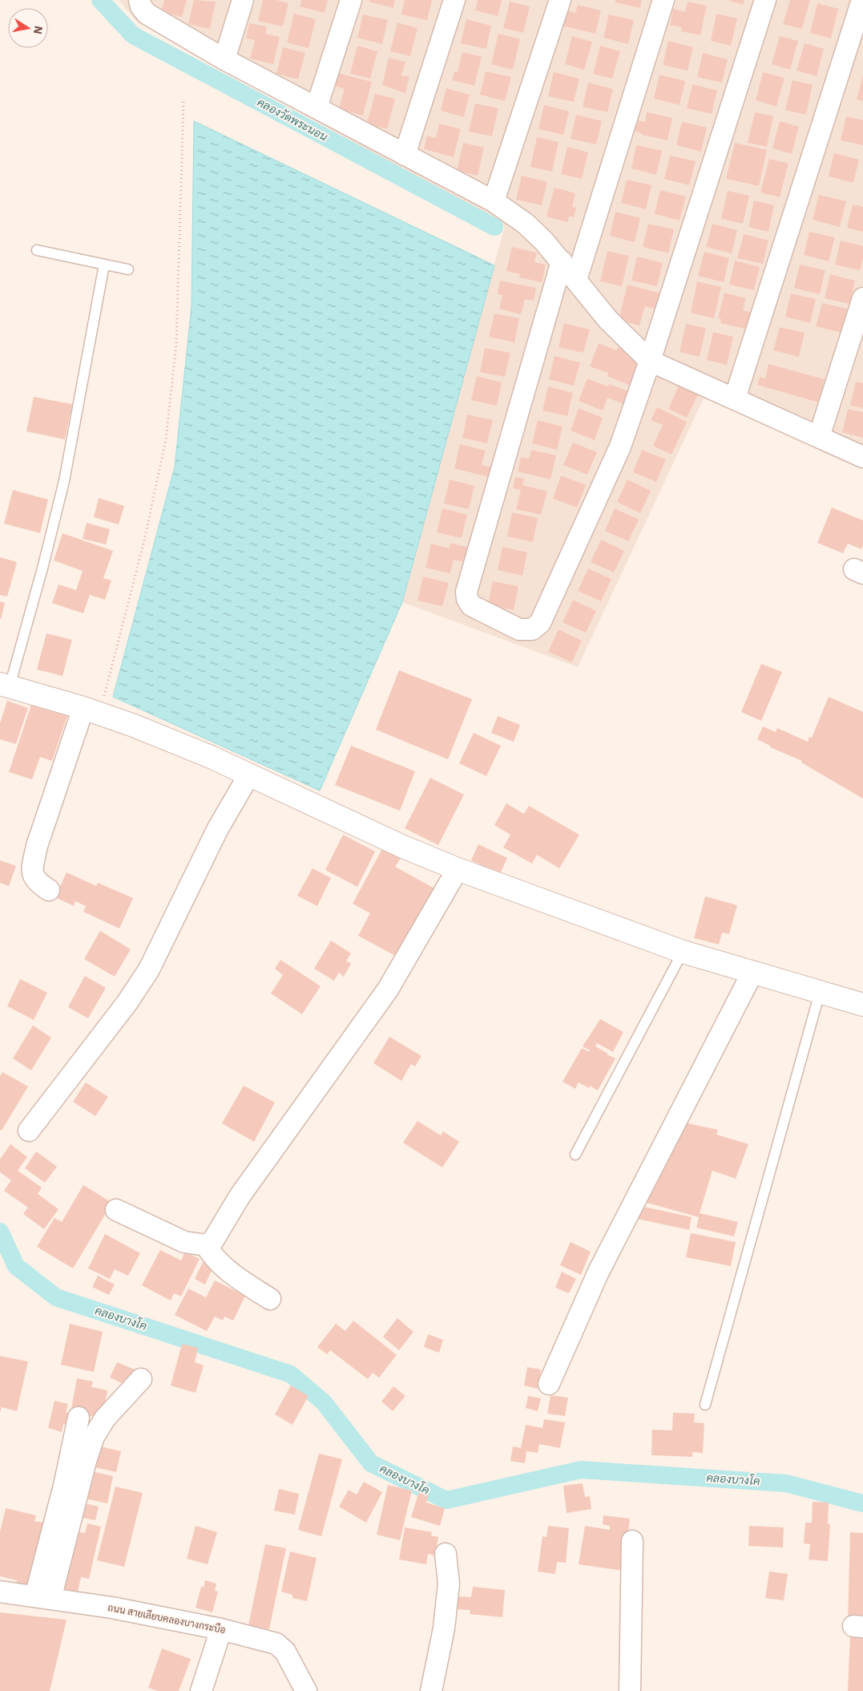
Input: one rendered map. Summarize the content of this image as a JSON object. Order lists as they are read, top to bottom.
{
  "streets": {
    "street": ["ถนน สายเลียบคลองบางกระบือ"]
  },
  "water": ["คลองวัดพระนอน", "คลองบางโค"],
  "north": "right"
}
